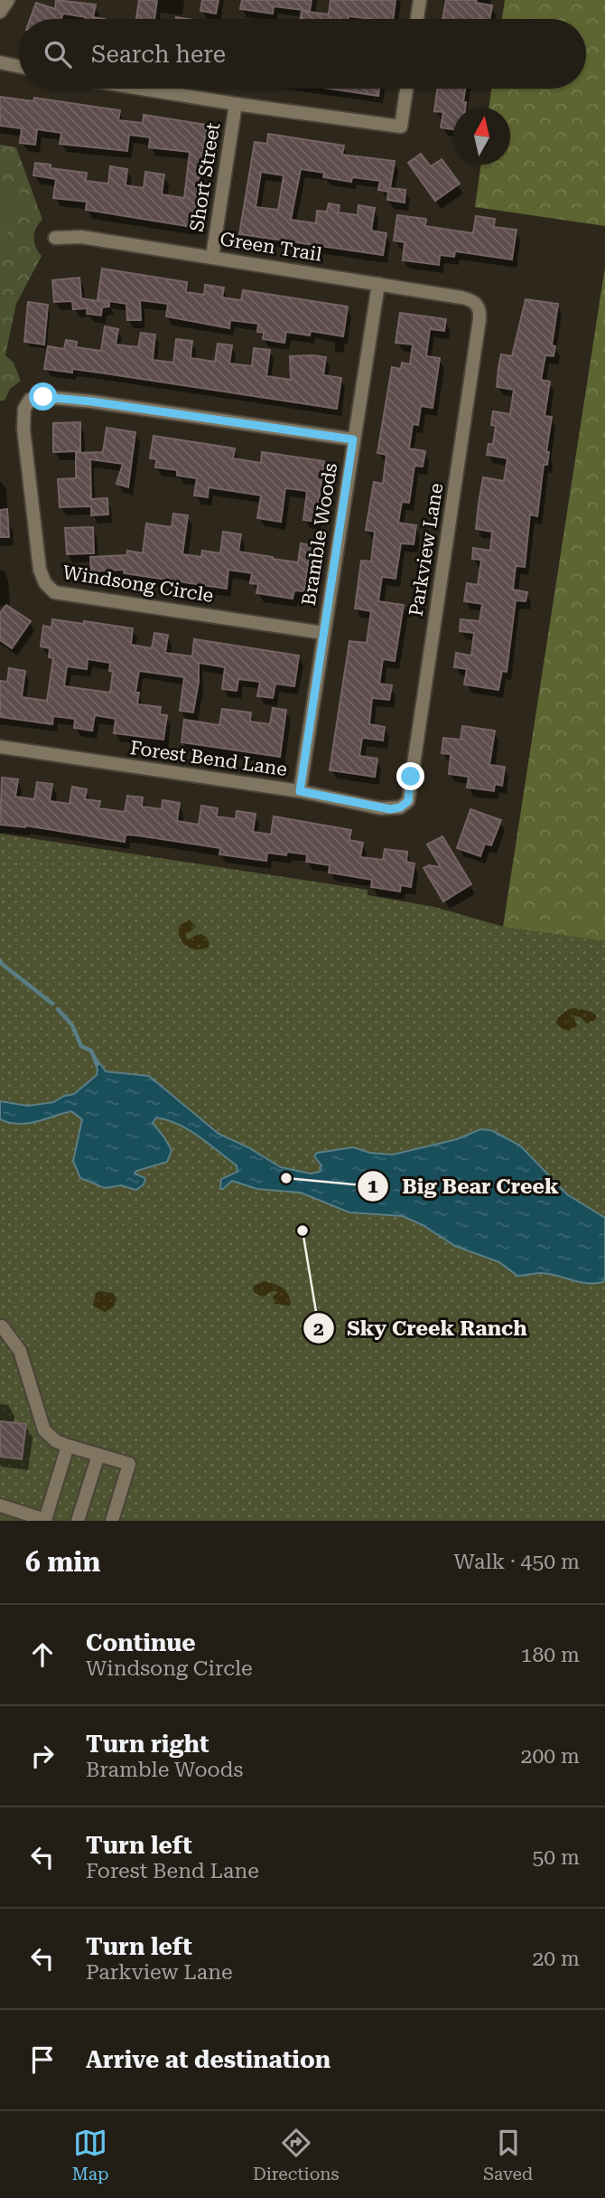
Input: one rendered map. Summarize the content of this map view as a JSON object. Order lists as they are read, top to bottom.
{
  "streets": {
    "street": [
      "Short Street",
      "Green Trail",
      "Bramble Woods",
      "Parkview Lane",
      "Windsong Circle",
      "Forest Bend Lane"
    ]
  },
  "crossings": [
    ["Short Street", "Green Trail"],
    ["Green Trail", "Bramble Woods"],
    ["Green Trail", "Parkview Lane"],
    ["Bramble Woods", "Windsong Circle"],
    ["Bramble Woods", "Forest Bend Lane"],
    ["Parkview Lane", "Forest Bend Lane"]
  ],
  "places": ["Big Bear Creek", "Sky Creek Ranch"],
  "north": "top",
  "page": {
    "search": "Search here",
    "heading": ["6 min", "Walk · 450 m"],
    "list": [
      ["Continue", "Windsong Circle", "180 m"],
      ["Turn right", "Bramble Woods", "200 m"],
      ["Turn left", "Forest Bend Lane", "50 m"],
      ["Turn left", "Parkview Lane", "20 m"],
      "Arrive at destination"
    ],
    "nav": ["Map", "Directions", "Saved"]
  }
}
